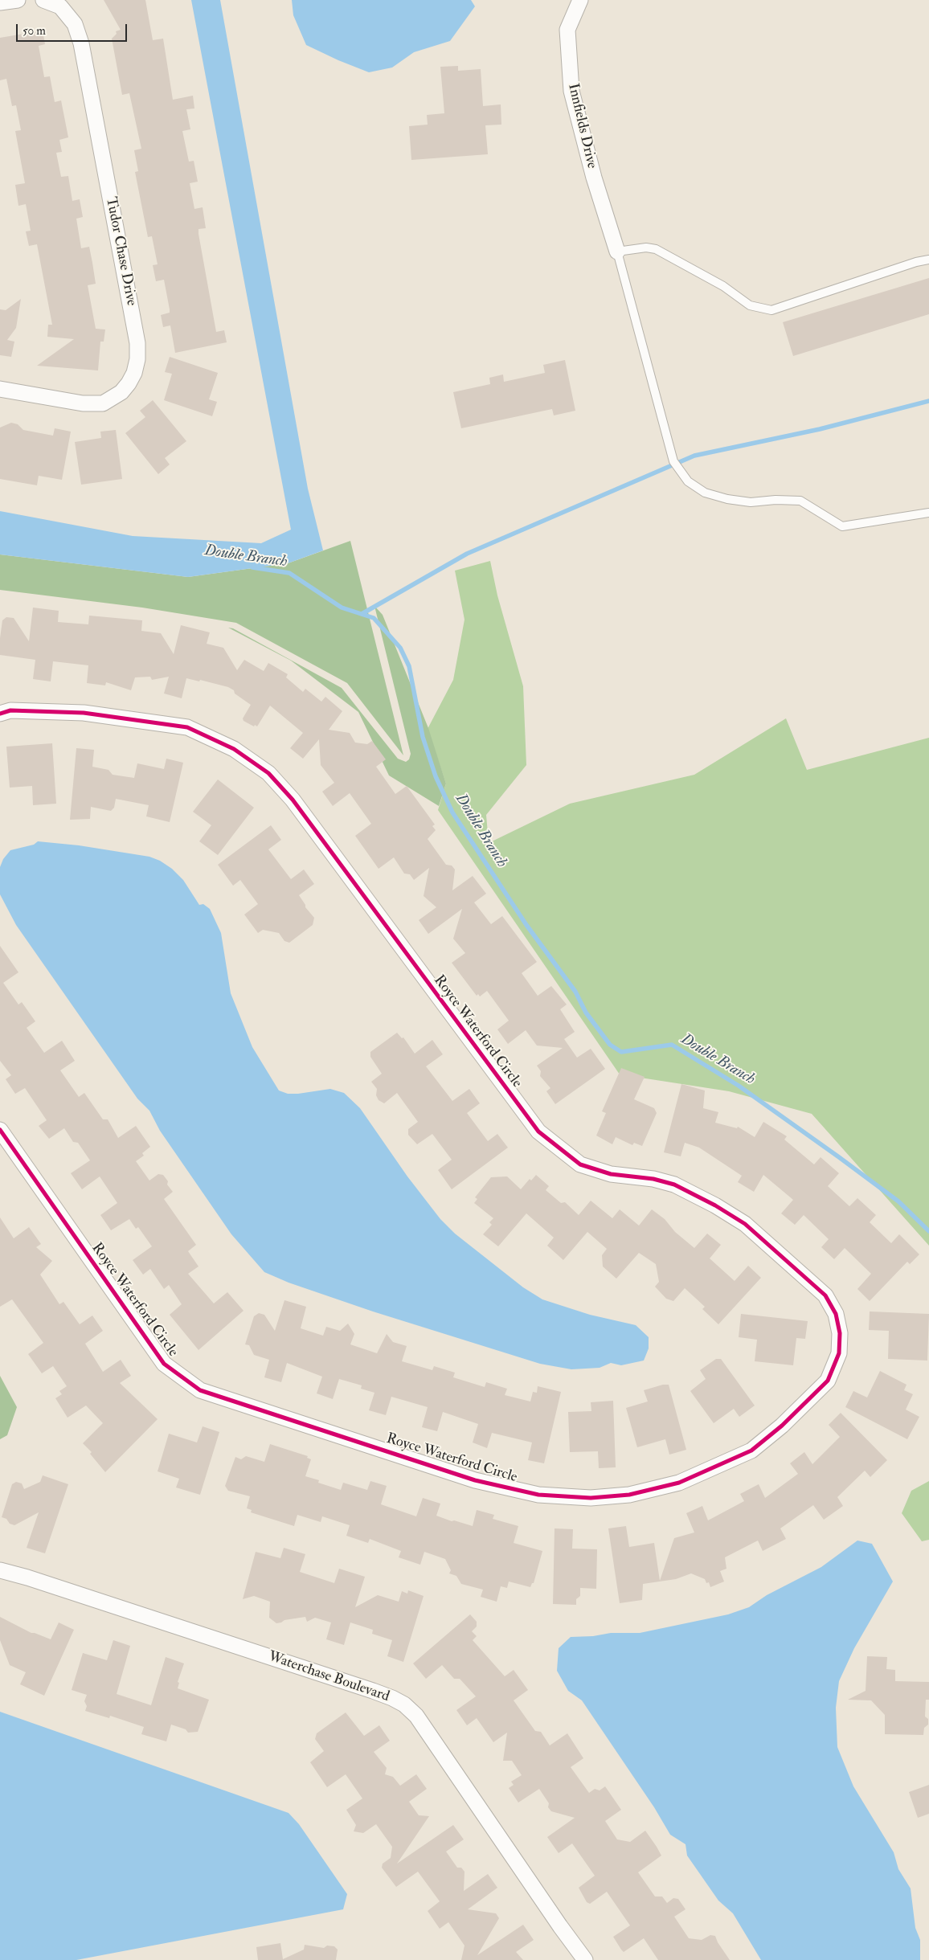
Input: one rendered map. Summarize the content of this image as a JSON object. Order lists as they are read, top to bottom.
{
  "streets": {
    "street": [
      "Innfields Drive",
      "Tudor Chase Drive",
      "Royce Waterford Circle",
      "Waterchase Boulevard"
    ]
  },
  "water": ["Double Branch"],
  "scale_bar": "50 m"
}
